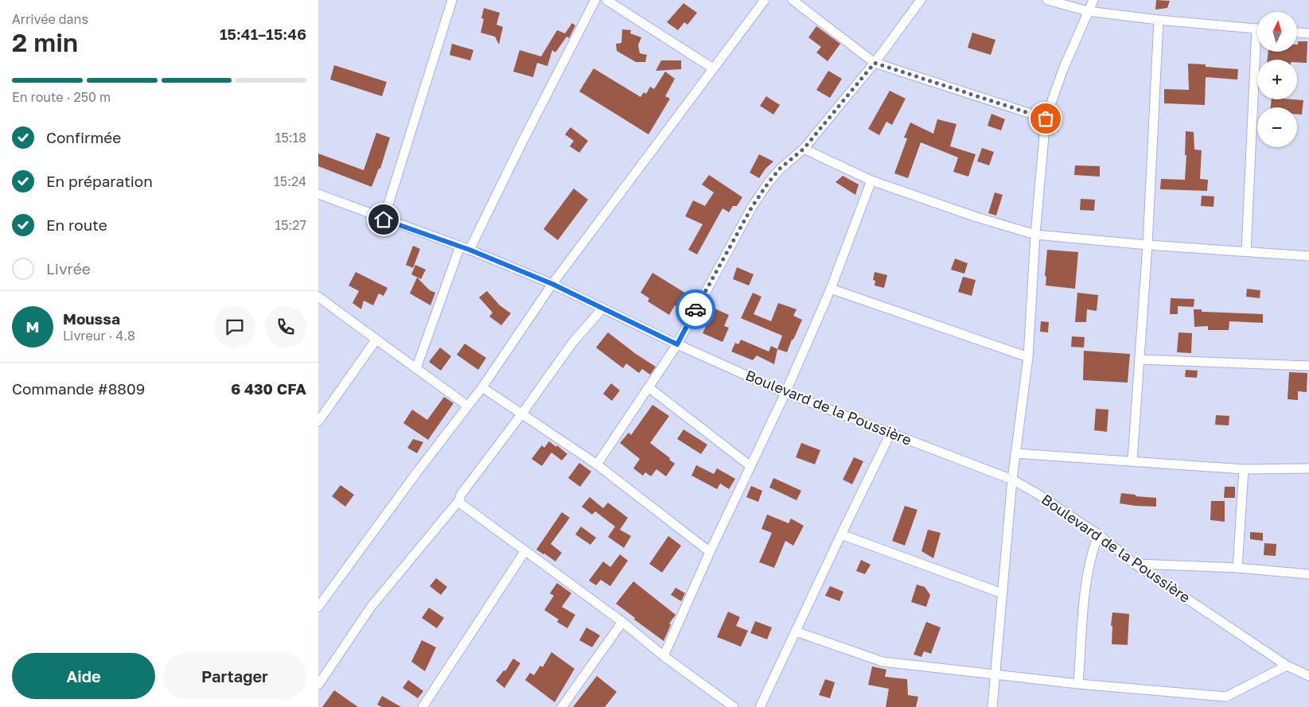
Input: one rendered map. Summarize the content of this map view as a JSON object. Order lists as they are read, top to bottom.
{
  "streets": {
    "street": ["Boulevard de la Poussière"]
  },
  "north": "top",
  "page": {
    "heading": ["2 min", "Arrivée dans", "15:41–15:46"],
    "panel": [
      "Moussa",
      "Livreur · 4.8",
      "Commande #8809",
      "6 430 CFA"
    ],
    "map_buttons": ["+", "−"],
    "bar": "En route · 250 m",
    "list": [
      ["Confirmée", "15:18"],
      ["En préparation", "15:24"],
      ["En route", "15:27"],
      "Livrée"
    ],
    "round": "M",
    "buttons": ["Aide", "Partager"]
  }
}
